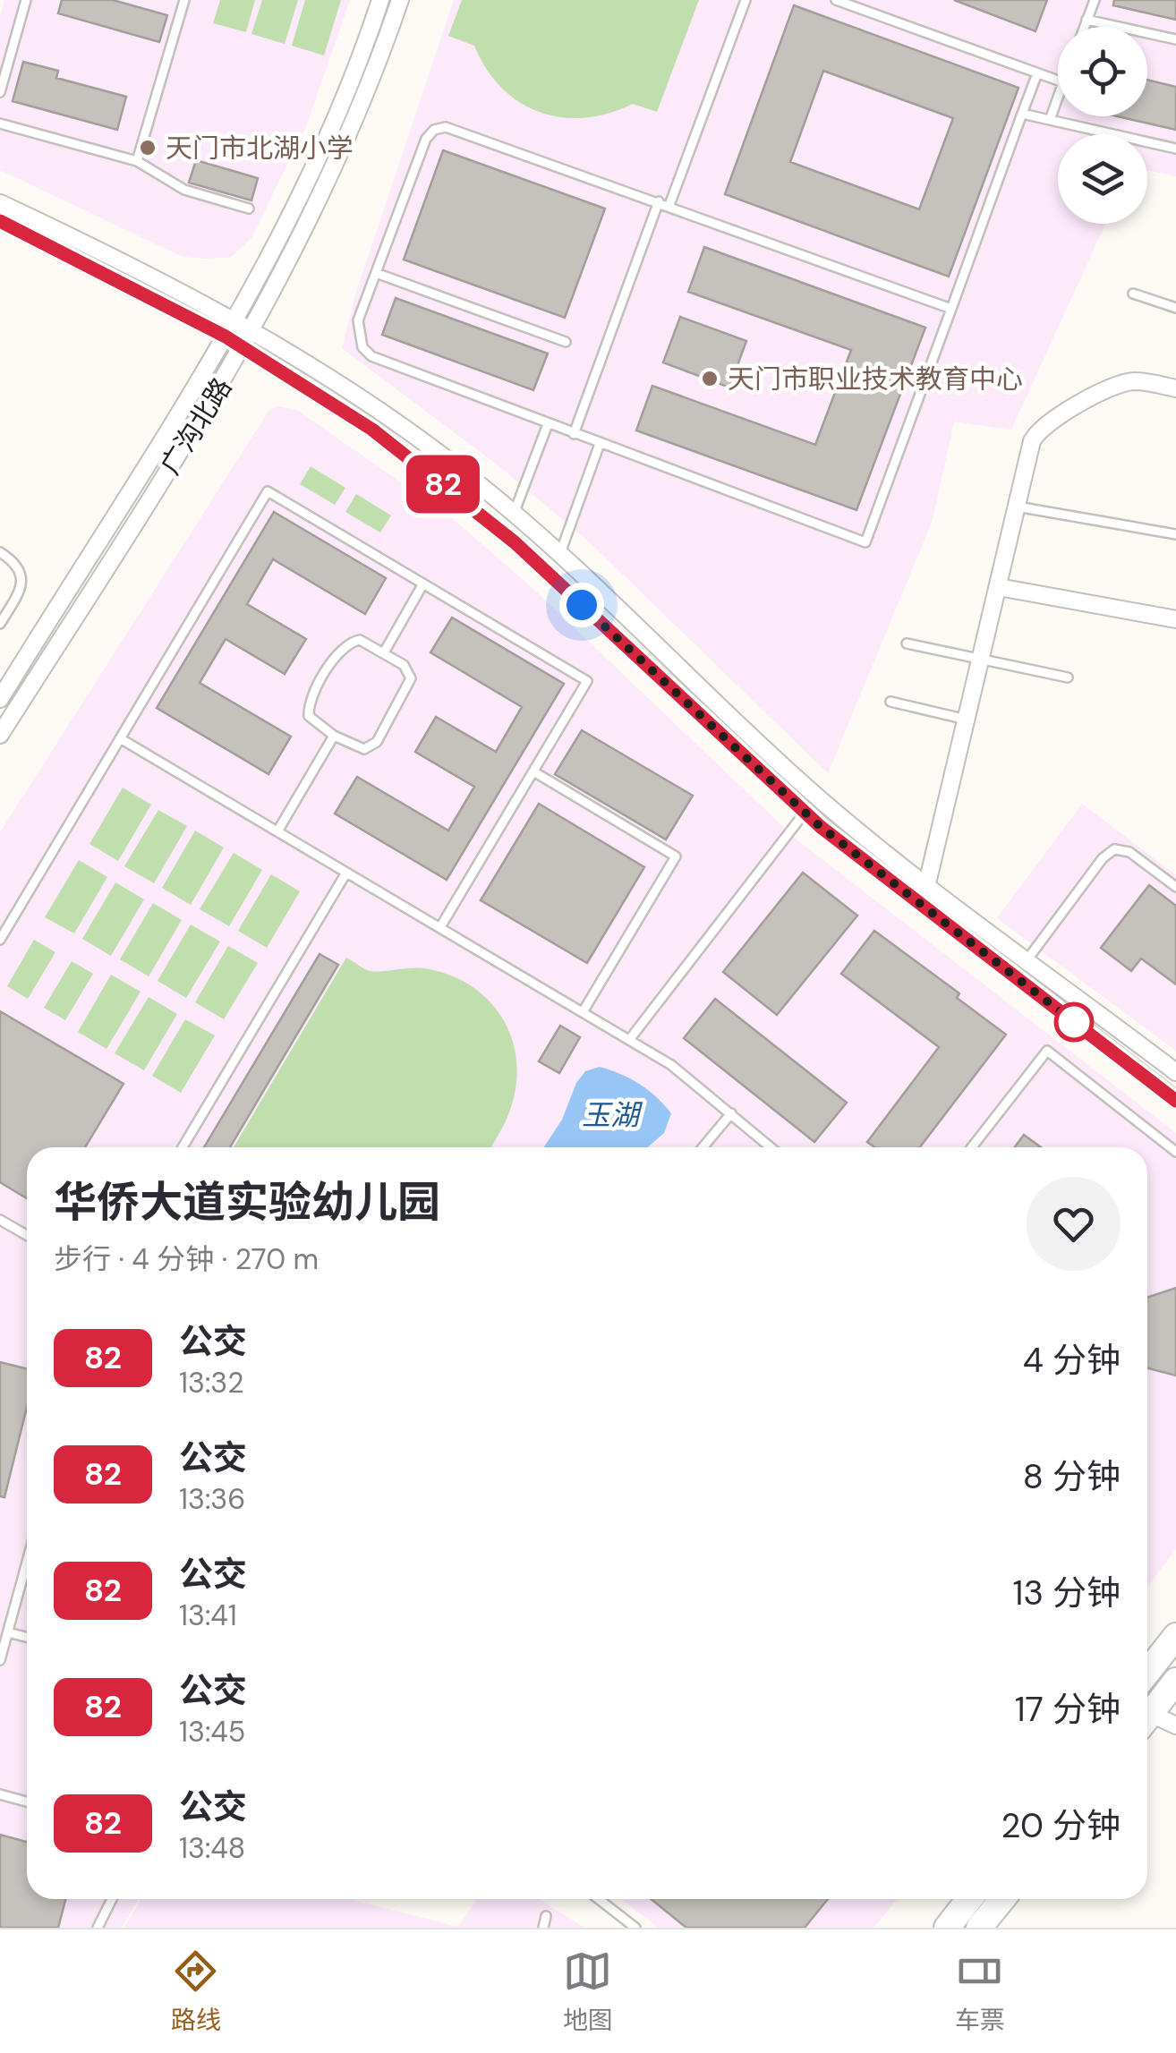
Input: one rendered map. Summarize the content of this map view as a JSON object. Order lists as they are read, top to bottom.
{
  "streets": {
    "street": ["广沟北路"]
  },
  "water": ["玉湖"],
  "places": ["天门市北湖小学", "天门市职业技术教育中心"],
  "lines": ["bus line 82"],
  "page": {
    "on_map": "82",
    "heading": ["华侨大道实验幼儿园", "步行 · 4 分钟 · 270 m"],
    "list": [
      {
        "mark": "82",
        "name": "公交",
        "note": "13:32",
        "value": "4 分钟"
      },
      {
        "mark": "82",
        "name": "公交",
        "note": "13:36",
        "value": "8 分钟"
      },
      {
        "mark": "82",
        "name": "公交",
        "note": "13:41",
        "value": "13 分钟"
      },
      {
        "mark": "82",
        "name": "公交",
        "note": "13:45",
        "value": "17 分钟"
      },
      {
        "mark": "82",
        "name": "公交",
        "note": "13:48",
        "value": "20 分钟"
      }
    ],
    "tabs": ["路线", "地图", "车票"]
  }
}
